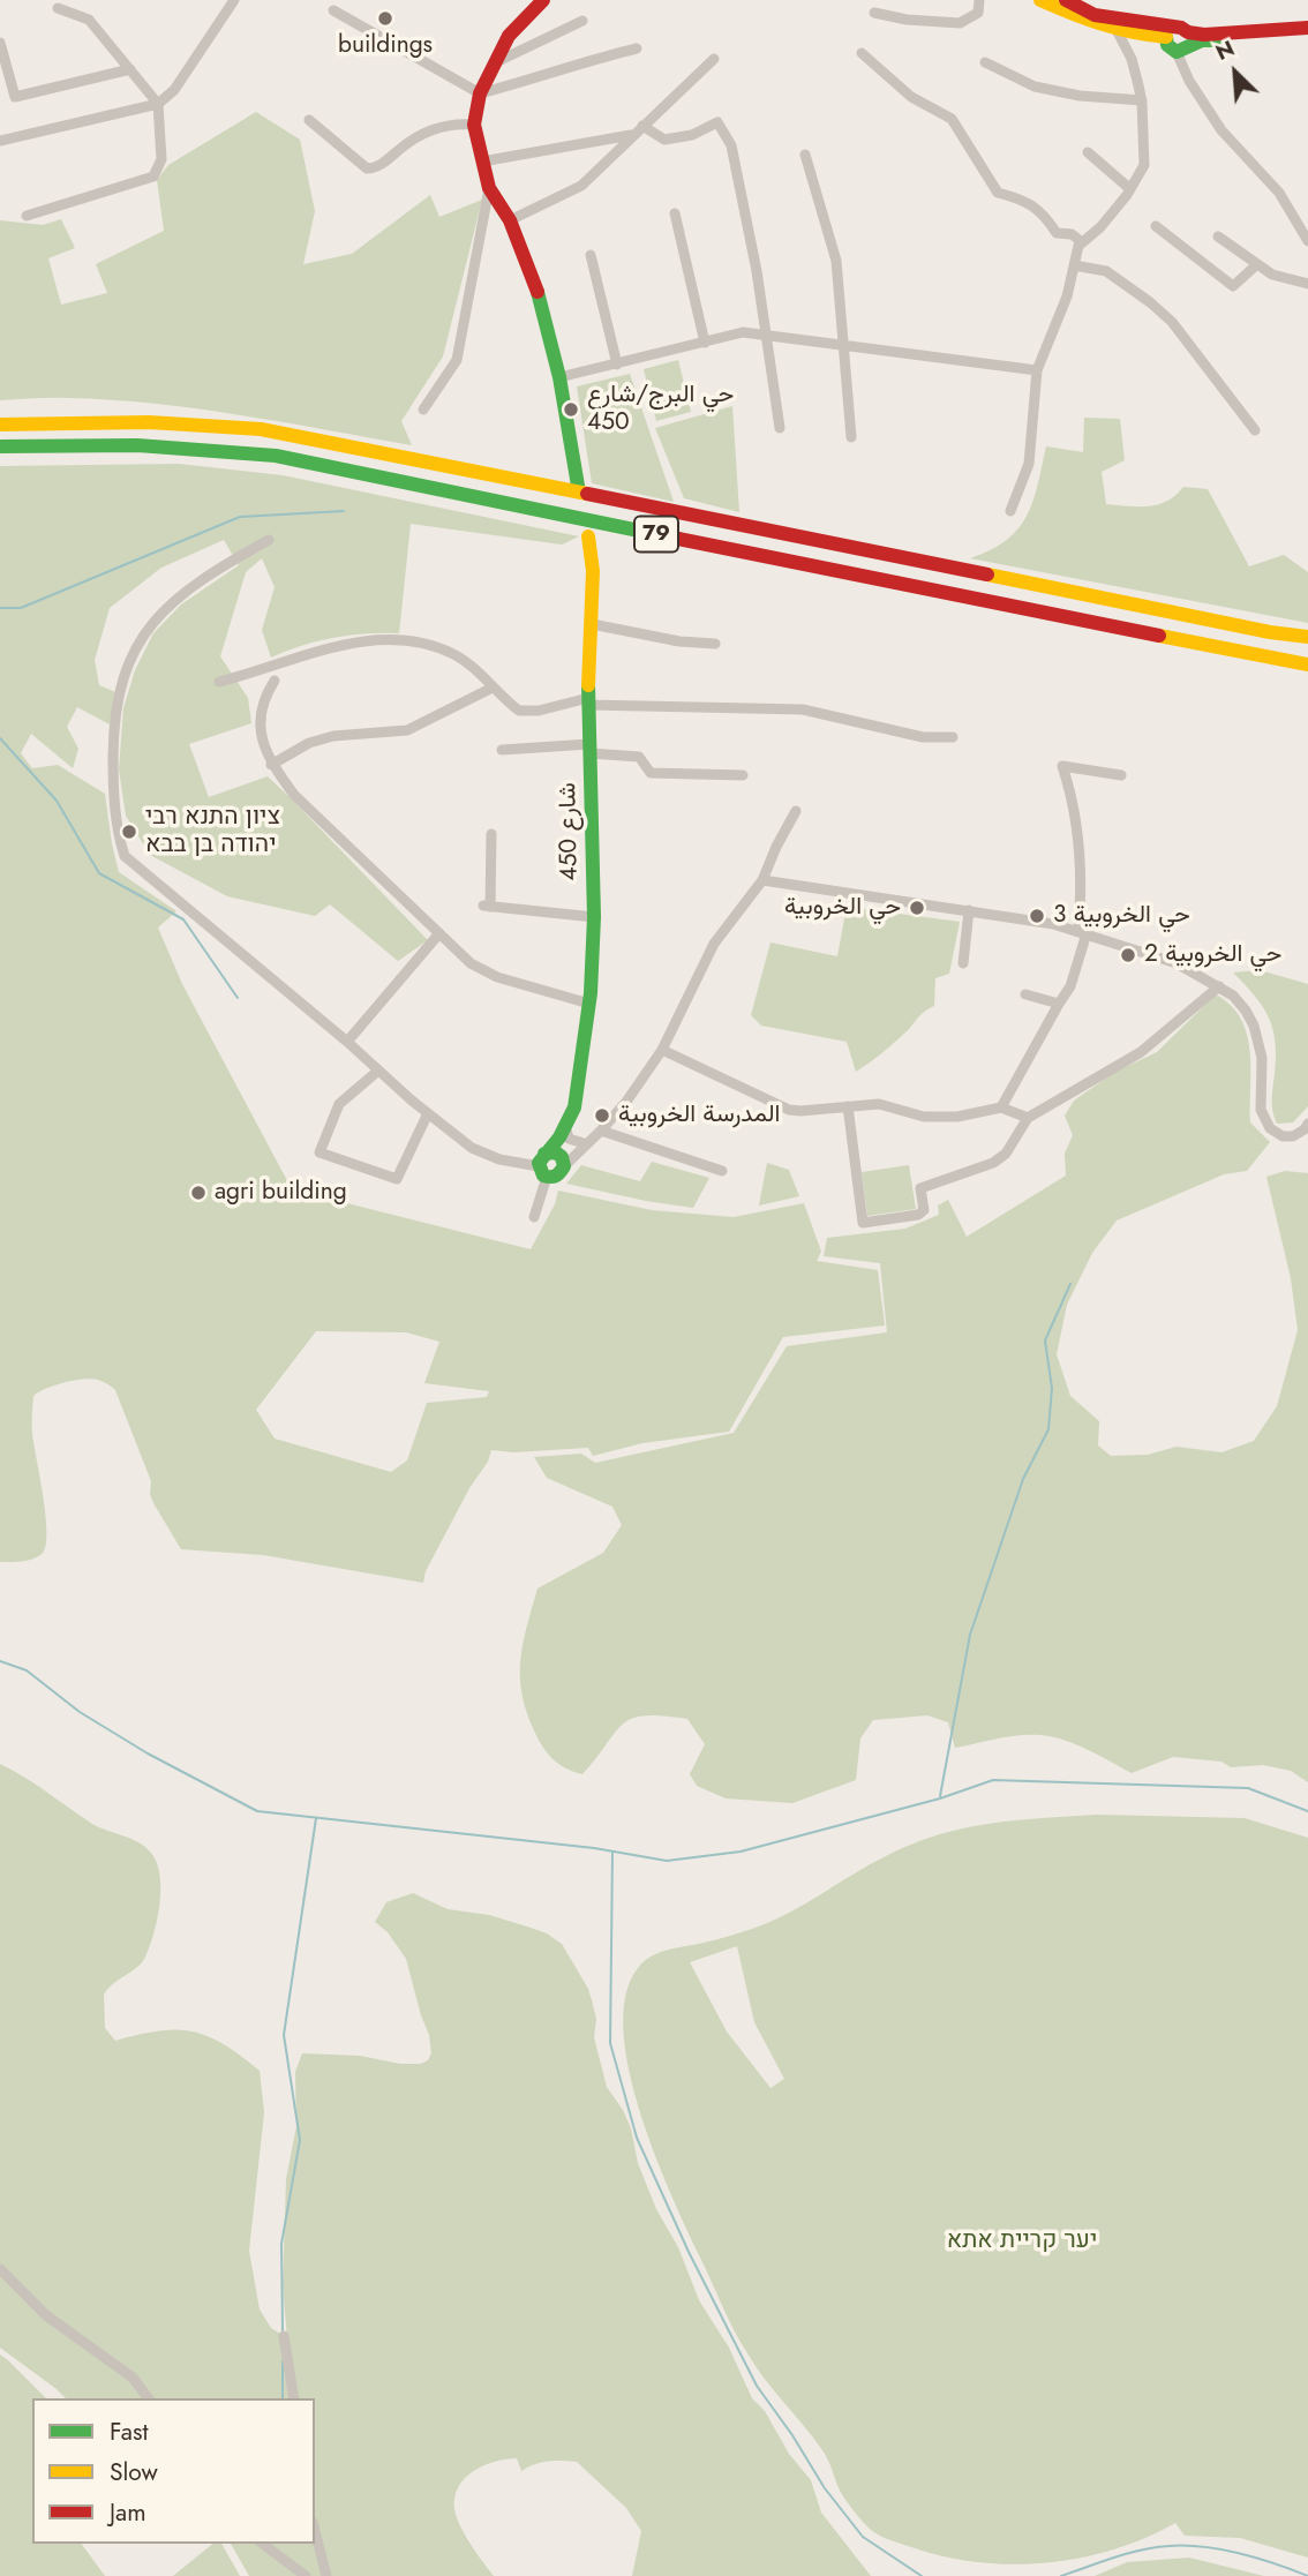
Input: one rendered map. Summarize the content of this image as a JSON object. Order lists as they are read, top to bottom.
{
  "streets": {
    "main road": ["79", "شارع 450"]
  },
  "parks": ["יער קריית אתא"],
  "places": [
    "buildings",
    "حي البرج/شارع 450",
    "ציון התנא רבי יהודה בן בבא",
    "حي الخروبية",
    "حي الخروبية 3",
    "حي الخروبية 2",
    "المدرسة الخروبية",
    "agri building"
  ],
  "legend": ["Fast", "Slow", "Jam"],
  "north": "top left"
}
